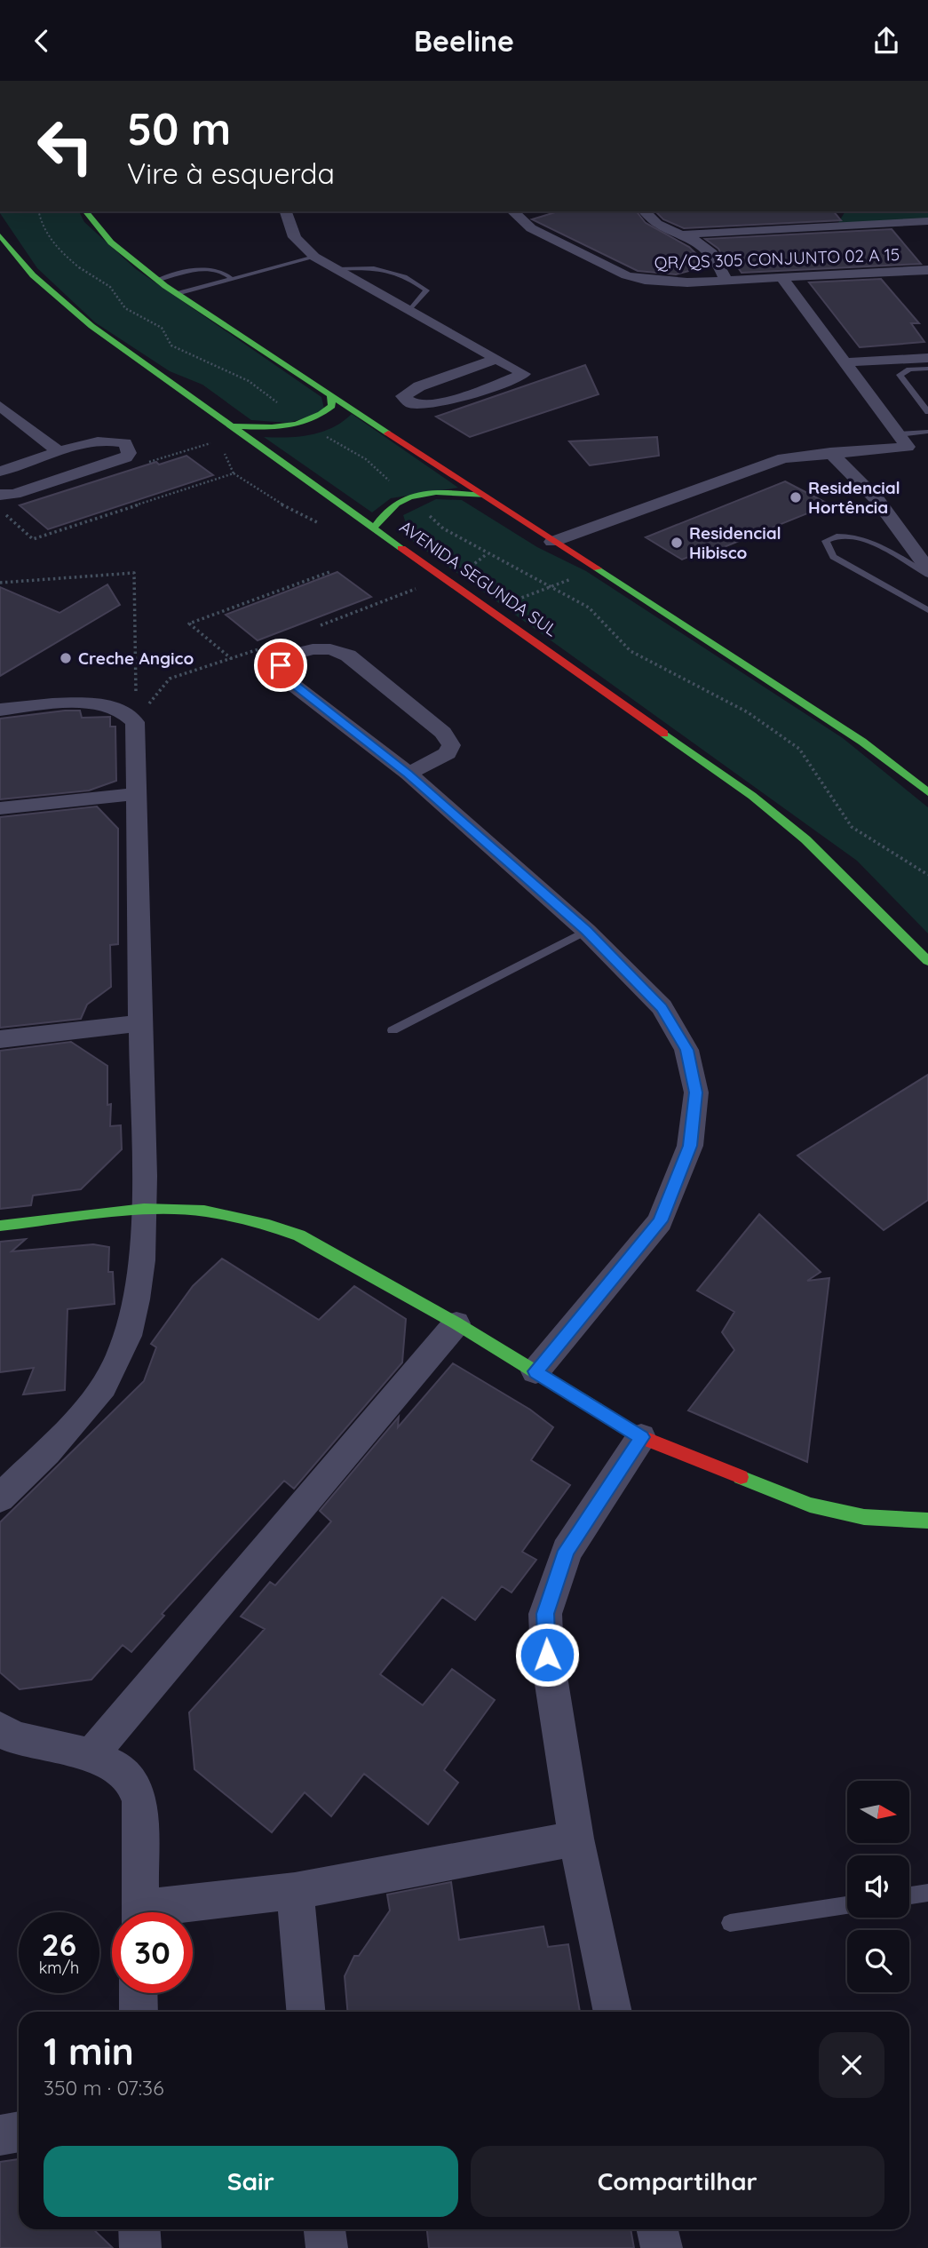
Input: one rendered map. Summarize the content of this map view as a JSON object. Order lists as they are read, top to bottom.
{
  "streets": {
    "main road": ["AVENIDA SEGUNDA SUL"],
    "street": ["QR/QS 305 CONJUNTO 02 A 15"]
  },
  "places": ["Residencial Hortência", "Residencial Hibisco", "Creche Angico"],
  "north": "right",
  "page": {
    "header": "Beeline",
    "turn": ["50 m", "Vire à esquerda"],
    "speed": "26 km/h",
    "limit": "30",
    "heading": ["1 min", "350 m · 07:36"],
    "buttons": ["Sair", "Compartilhar"]
  }
}
